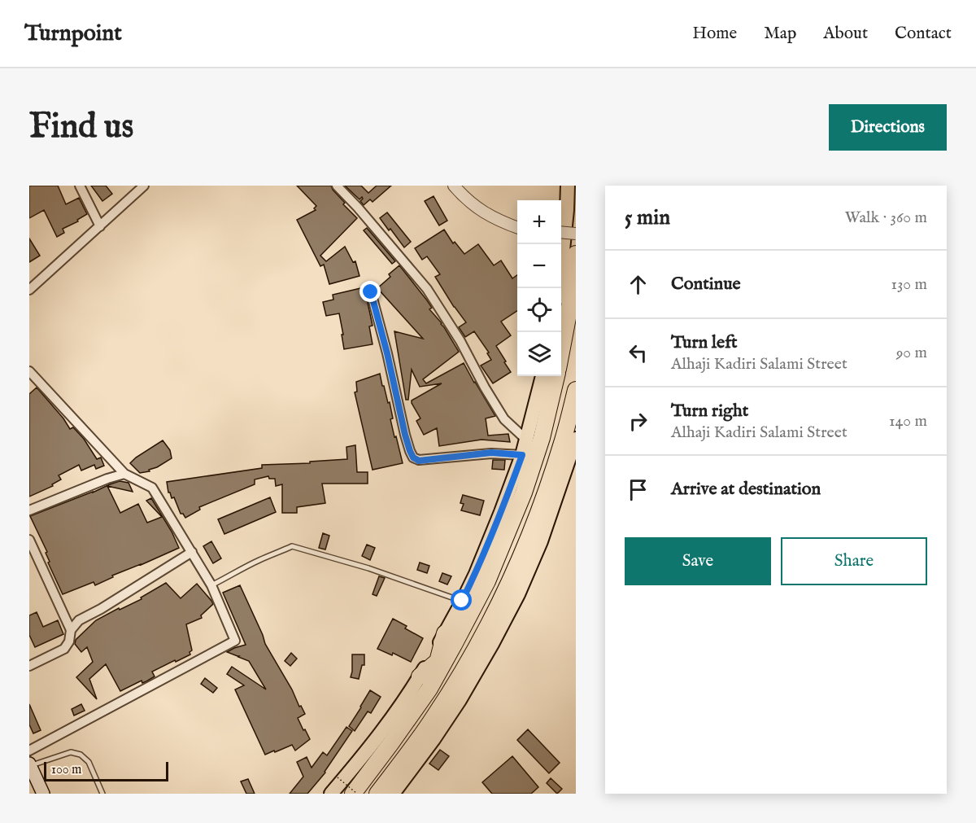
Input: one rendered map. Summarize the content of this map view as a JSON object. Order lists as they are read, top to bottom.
{
  "scale_bar": "100 m",
  "page": {
    "header": "Turnpoint",
    "nav": [
      "Home",
      "Map",
      "About",
      "Contact"
    ],
    "buttons": [
      "Directions",
      ["Save", "Share"]
    ],
    "title": "Find us",
    "heading": ["5 min", "Walk · 360 m"],
    "map_buttons": ["+", "−"],
    "list": [
      ["Continue", "130 m"],
      ["Turn left", "Alhaji Kadiri Salami Street", "90 m"],
      ["Turn right", "Alhaji Kadiri Salami Street", "140 m"],
      "Arrive at destination"
    ],
    "scale": "100 m"
  }
}
